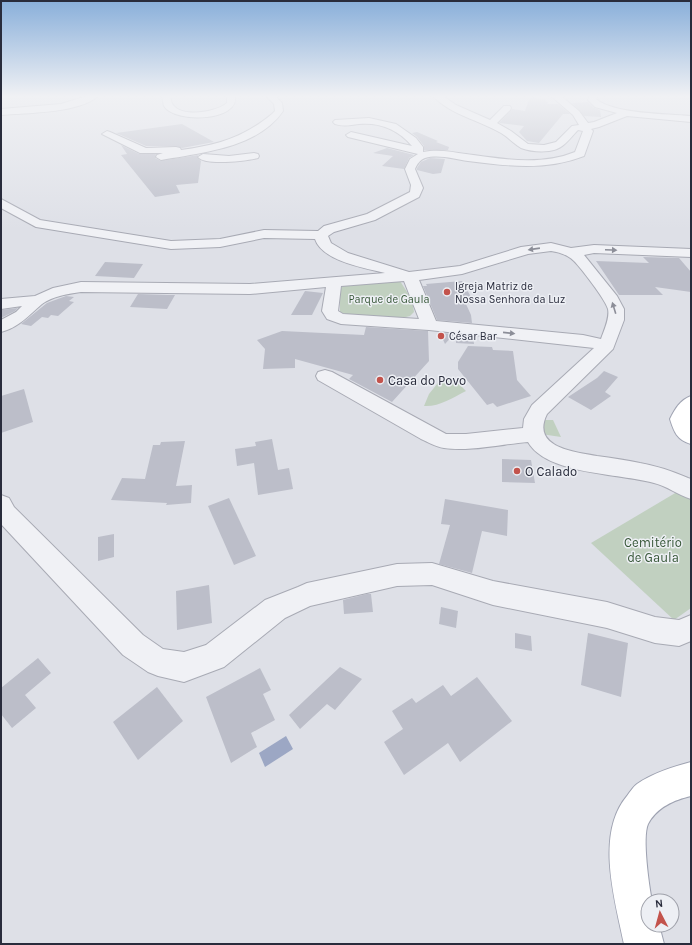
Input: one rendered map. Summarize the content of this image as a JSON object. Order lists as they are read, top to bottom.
{
  "parks": ["Parque de Gaula", "Cemitério de Gaula"],
  "places": [
    "Igreja Matriz de Nossa Senhora da Luz",
    "César Bar",
    "Casa do Povo",
    "O Calado"
  ],
  "north": "top"
}
